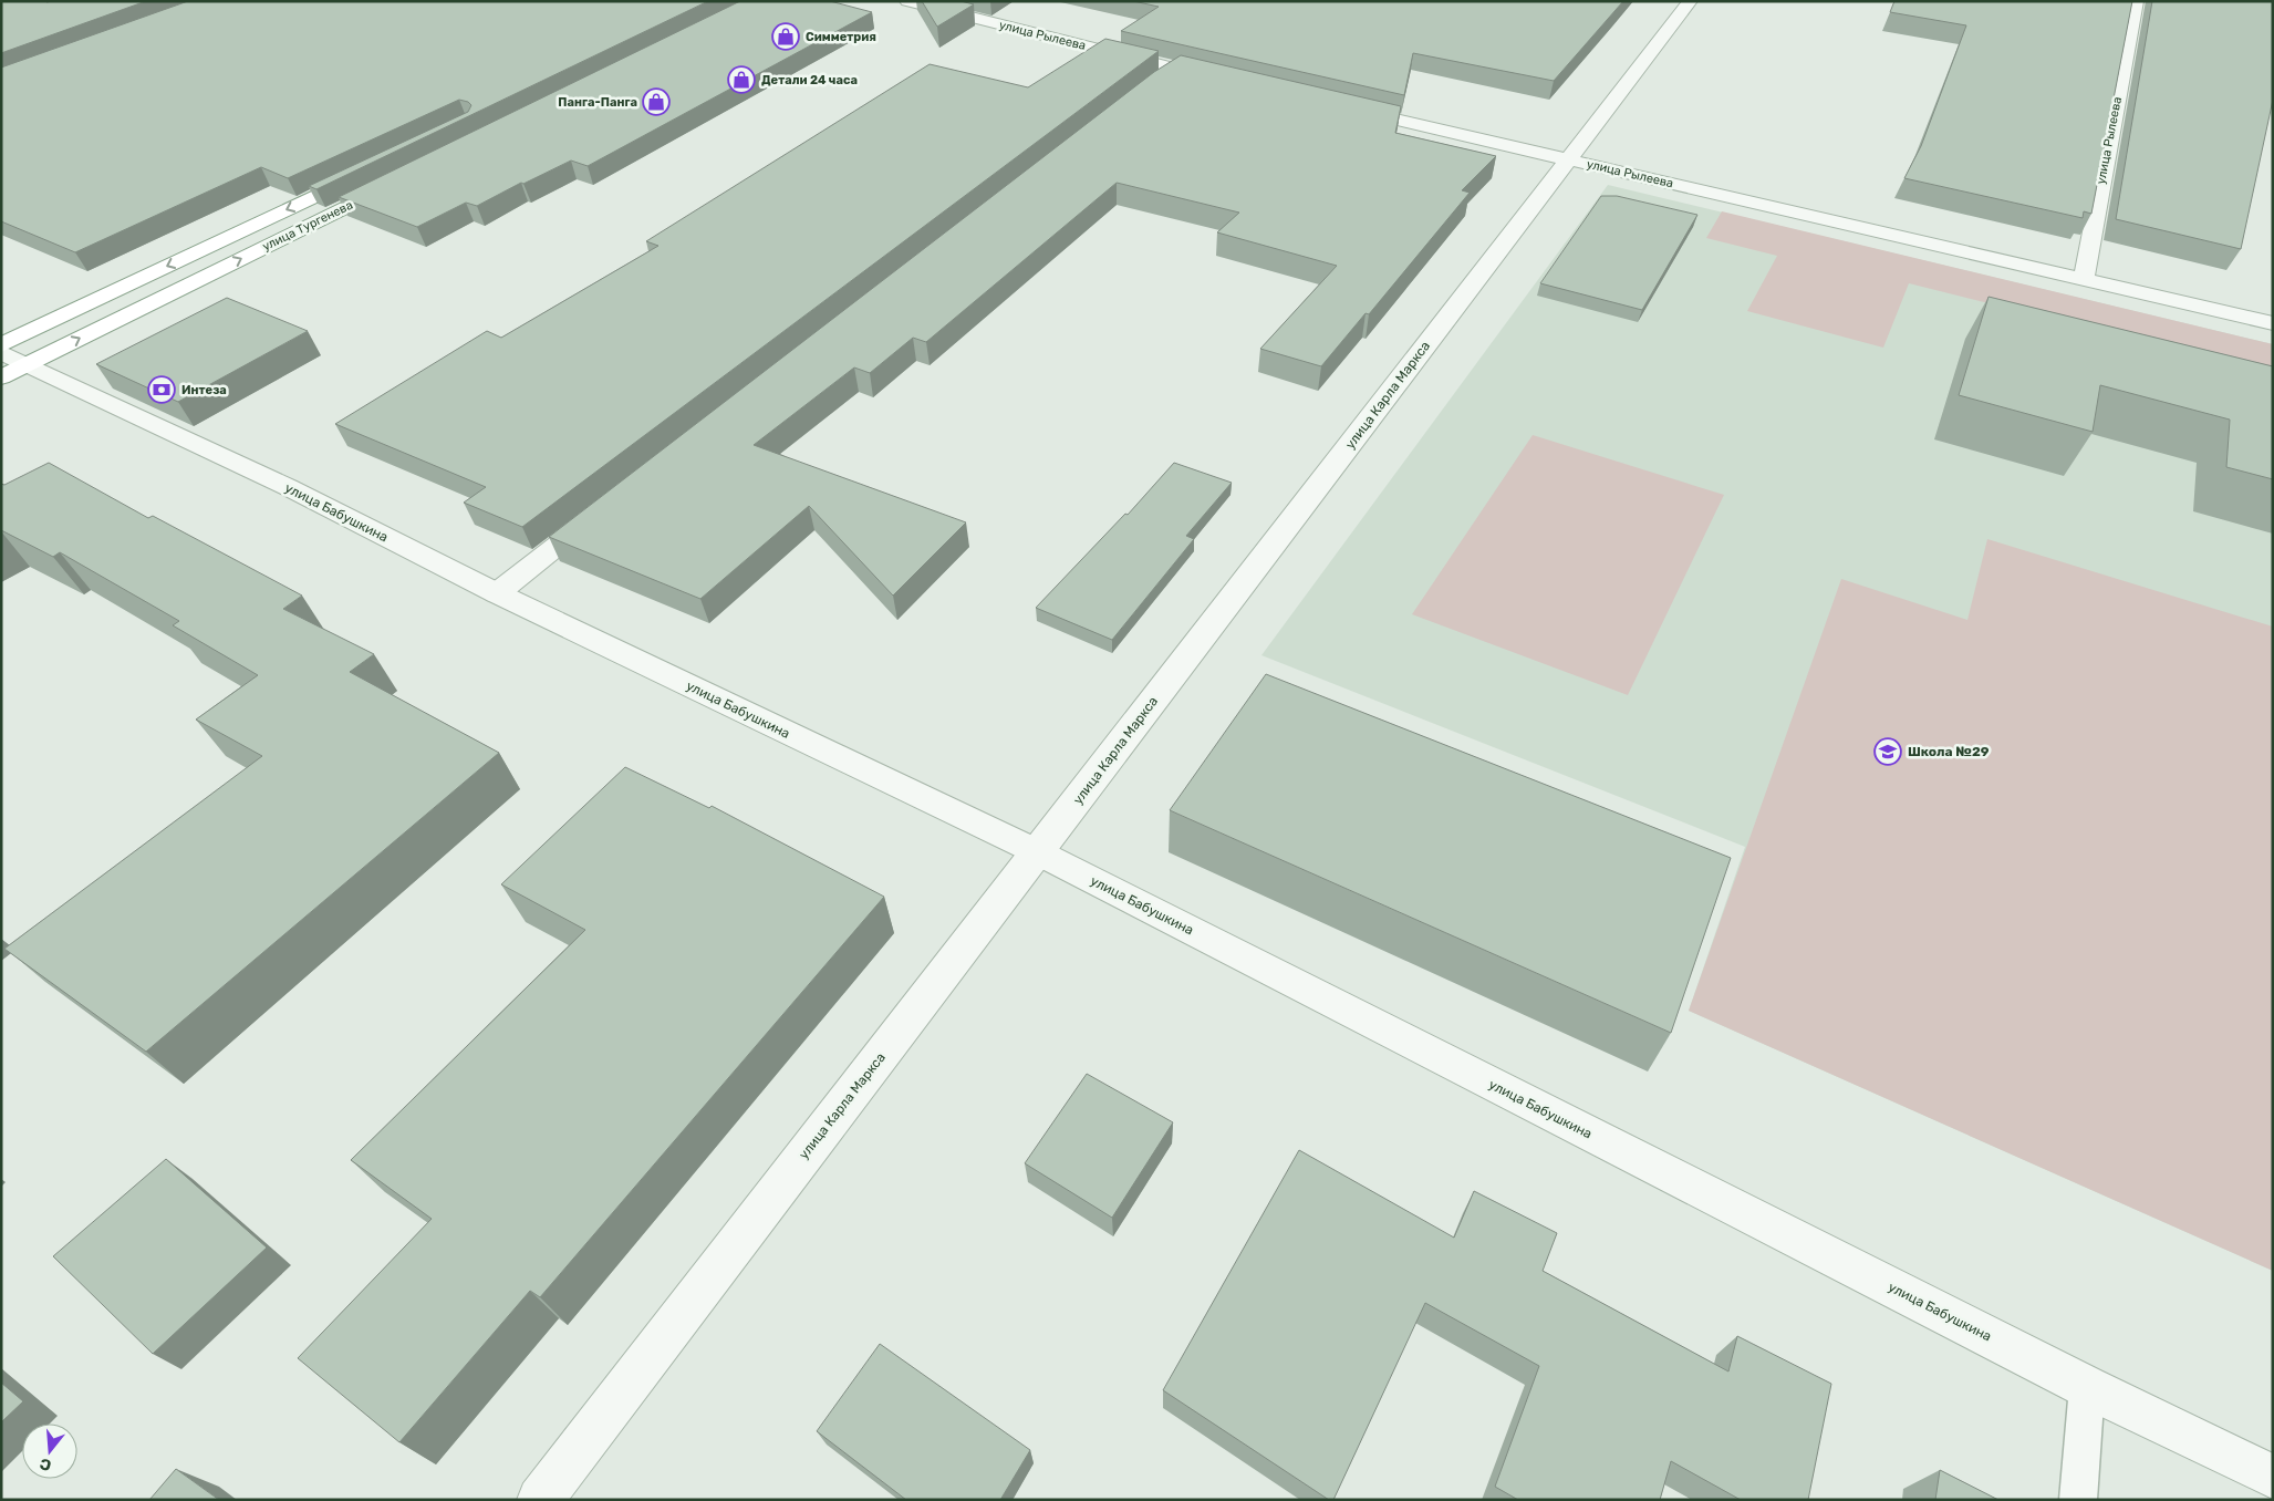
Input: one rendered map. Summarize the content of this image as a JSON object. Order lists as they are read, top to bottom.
{
  "streets": {
    "highway": ["улица Тургенева"],
    "street": ["улица Рылеева", "улица Карла Маркса", "улица Бабушкина"]
  },
  "crossings": [
    ["улица Рылеева", "улица Карла Маркса"],
    ["улица Тургенева", "улица Бабушкина"],
    ["улица Карла Маркса", "улица Бабушкина"]
  ],
  "places": {
    "shop": ["Симметрия", "Детали 24 часа", "Панга-Панга"],
    "bank": ["Интеза"],
    "school or university": ["Школа №29"]
  },
  "north": "bottom"
}
